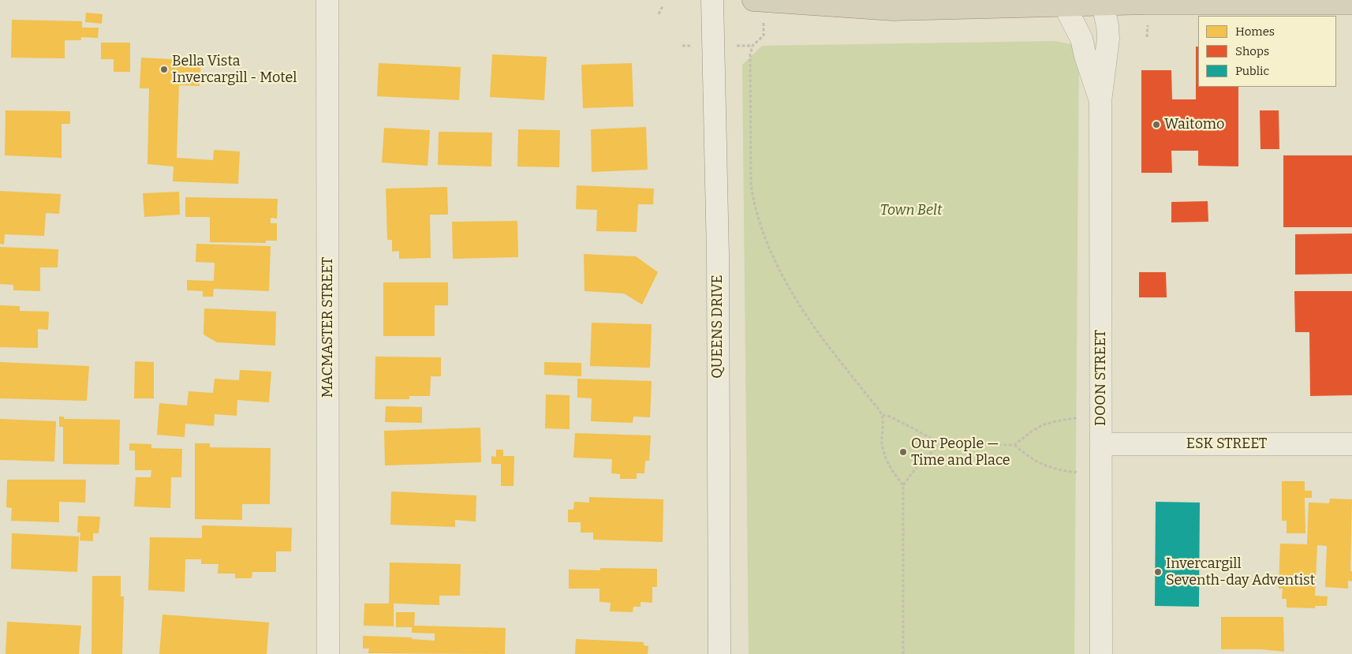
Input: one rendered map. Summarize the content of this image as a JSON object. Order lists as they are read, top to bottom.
{
  "streets": {
    "street": [
      "QUEENS DRIVE",
      "MACMASTER STREET",
      "DOON STREET",
      "ESK STREET"
    ]
  },
  "crossings": [
    ["DOON STREET", "ESK STREET"]
  ],
  "parks": ["Town Belt"],
  "places": [
    "Bella Vista Invercargill - Motel",
    "Waitomo",
    "Our People — Time and Place",
    "Invercargill Seventh-day Adventist"
  ],
  "legend": ["Homes", "Shops", "Public"]
}
